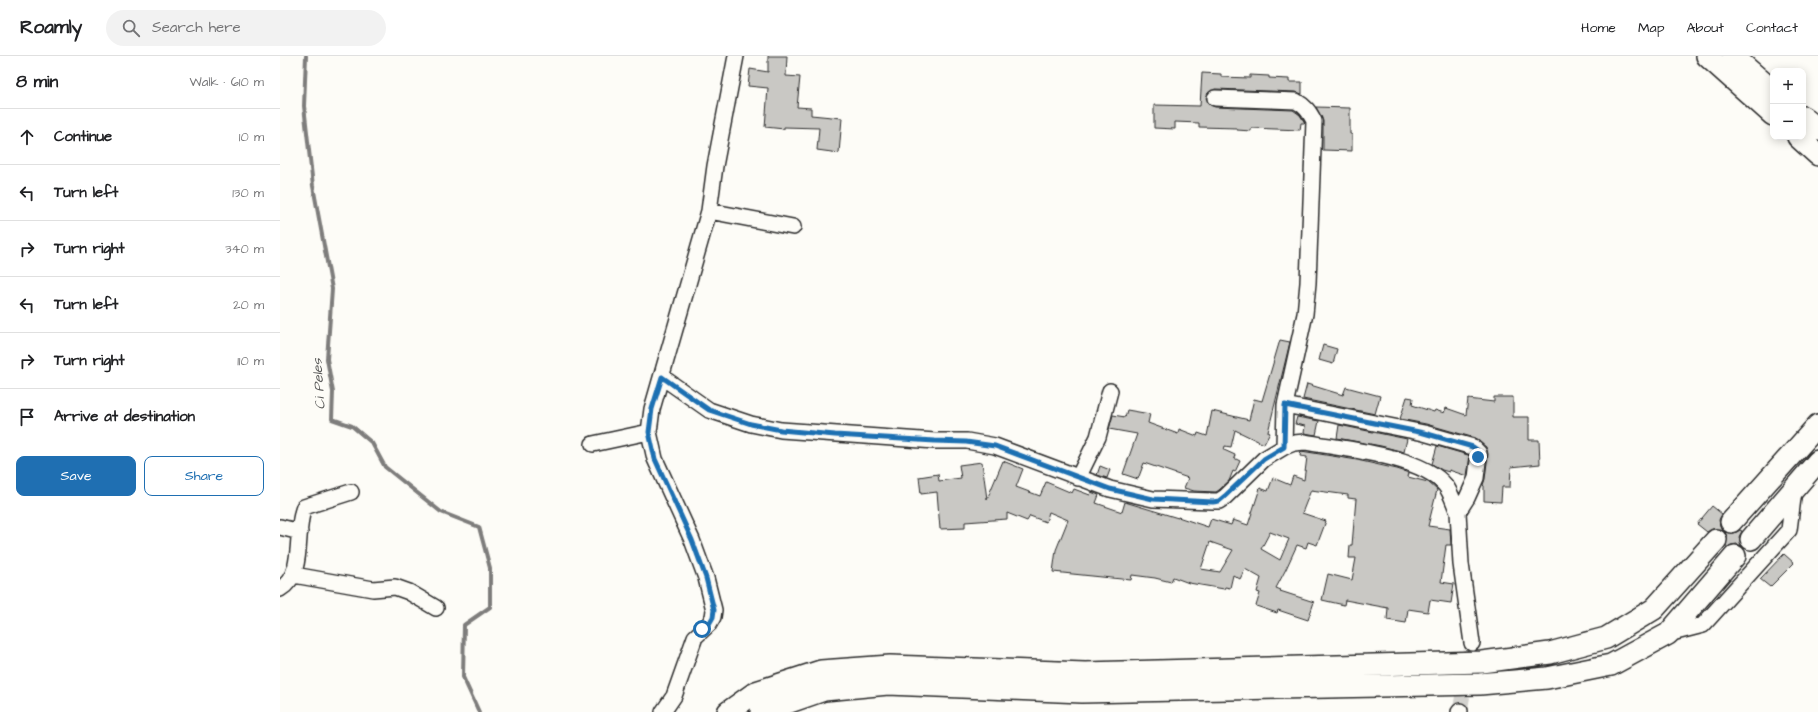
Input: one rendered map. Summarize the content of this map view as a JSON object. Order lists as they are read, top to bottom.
{
  "water": ["Ci Peles"],
  "page": {
    "header": "Roamly",
    "search": "Search here",
    "nav": [
      "Home",
      "Map",
      "About",
      "Contact"
    ],
    "heading": ["8 min", "Walk · 610 m"],
    "map_buttons": ["+", "−"],
    "list": [
      ["Continue", "10 m"],
      ["Turn left", "130 m"],
      ["Turn right", "340 m"],
      ["Turn left", "20 m"],
      ["Turn right", "110 m"],
      "Arrive at destination"
    ],
    "buttons": ["Save", "Share"]
  }
}
